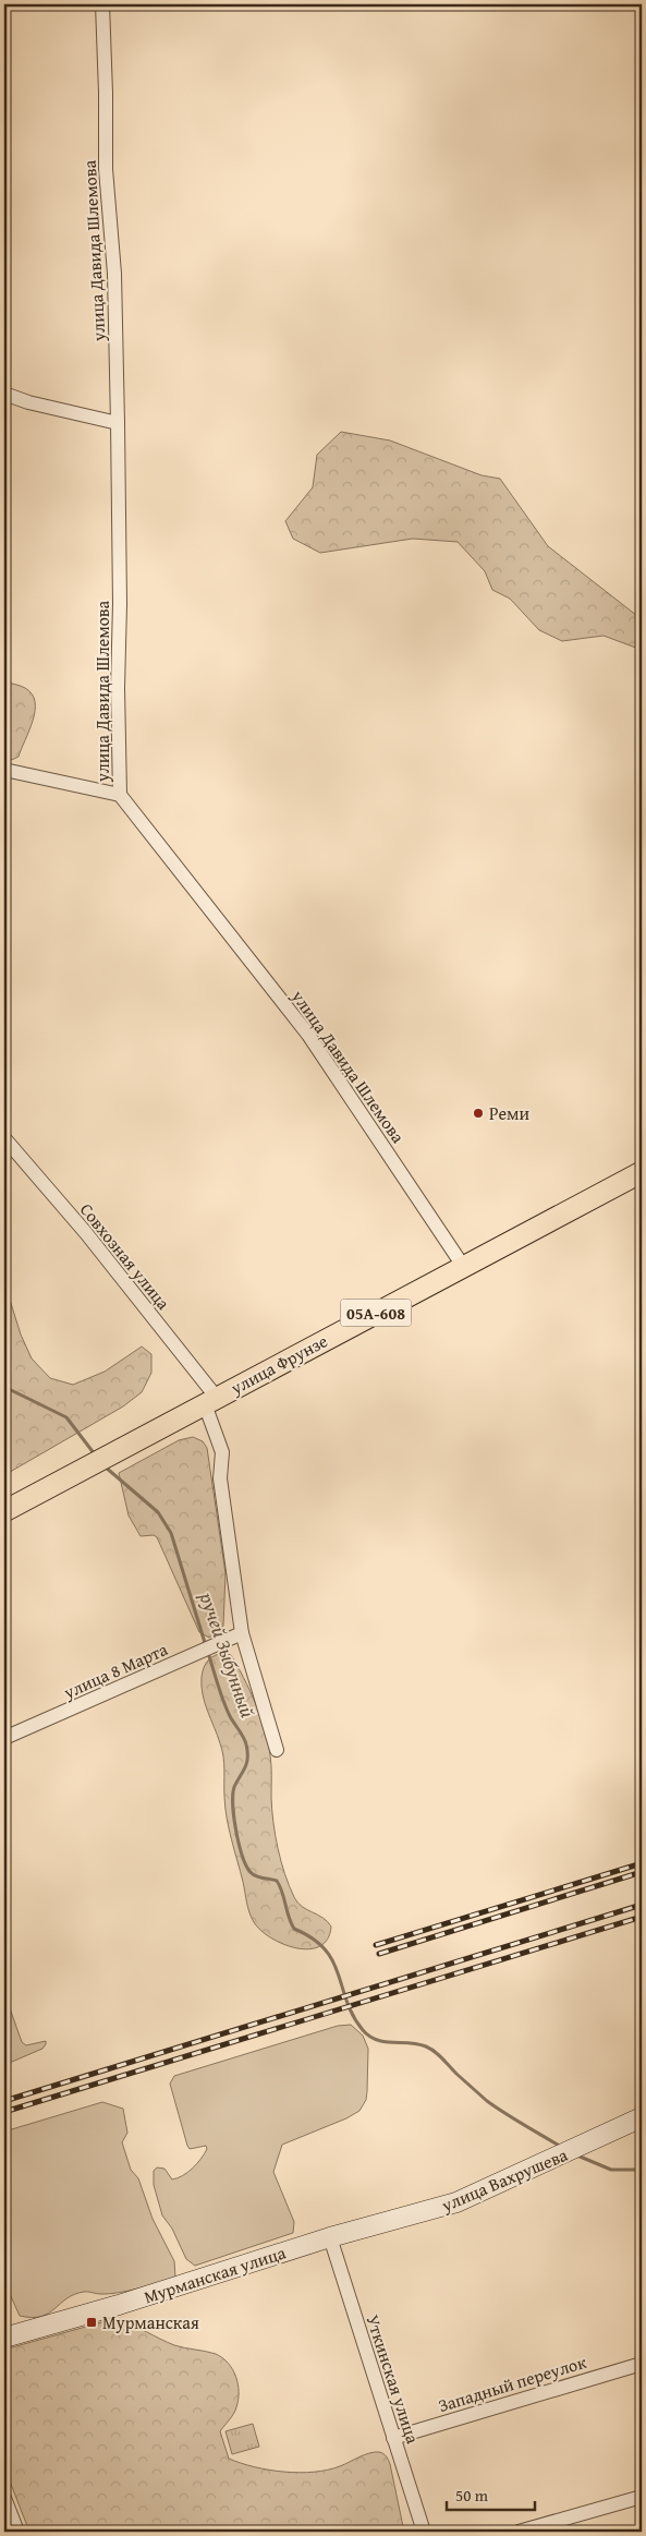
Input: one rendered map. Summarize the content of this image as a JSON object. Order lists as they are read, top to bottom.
{
  "streets": {
    "main road": [
      "05А-608",
      "улица Фрунзе",
      "улица Вахрушева",
      "Мурманская улица"
    ],
    "street": [
      "улица Давида Шлемова",
      "Совхозная улица",
      "улица 8 Марта",
      "Уткинская улица",
      "Западный переулок"
    ]
  },
  "crossings": [
    ["улица Давида Шлемова", "улица Фрунзе"],
    ["Совхозная улица", "улица Фрунзе"],
    ["улица Вахрушева", "Мурманская улица"],
    ["улица Вахрушева", "Уткинская улица"],
    ["Мурманская улица", "Уткинская улица"],
    ["Уткинская улица", "Западный переулок"]
  ],
  "water": ["ручей Зыбунный"],
  "places": {
    "other": ["Реми"],
    "transit": ["Мурманская"]
  },
  "scale_bar": "50 m"
}
